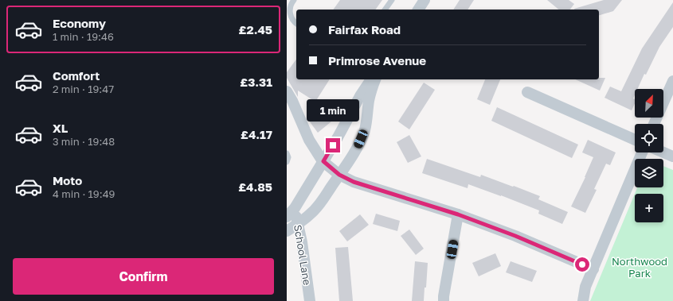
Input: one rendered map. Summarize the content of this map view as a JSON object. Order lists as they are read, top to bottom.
{
  "streets": {
    "street": ["School Lane"]
  },
  "parks": ["Northwood Park"],
  "north": "top right",
  "page": {
    "list": [
      {
        "name": "Economy",
        "note": "1 min · 19:46",
        "value": "£2.45"
      },
      {
        "name": "Comfort",
        "note": "2 min · 19:47",
        "value": "£3.31"
      },
      {
        "name": "XL",
        "note": "3 min · 19:48",
        "value": "£4.17"
      },
      {
        "name": "Moto",
        "note": "4 min · 19:49",
        "value": "£4.85"
      }
    ],
    "banner": ["Fairfax Road", "Primrose Avenue"],
    "map_buttons": "+",
    "bubble": "1 min",
    "buttons": "Confirm"
  }
}
